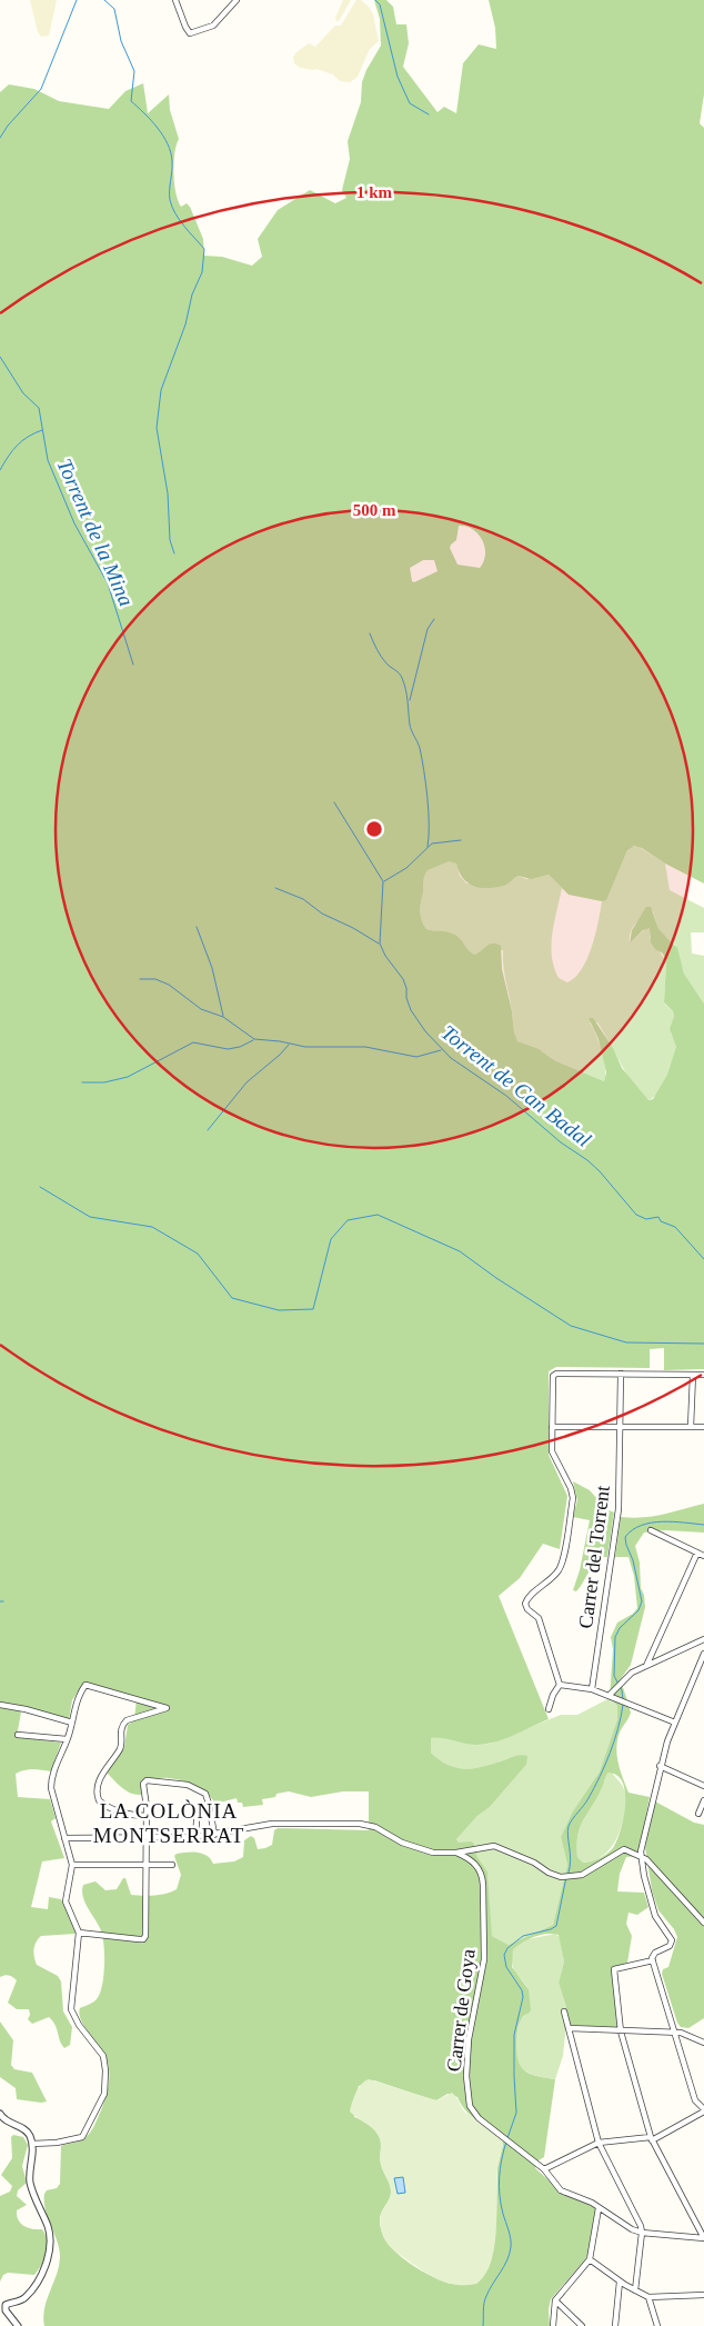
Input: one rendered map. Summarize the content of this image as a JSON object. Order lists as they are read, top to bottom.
{
  "streets": {
    "street": ["Carrer del Torrent", "Carrer de Goya"]
  },
  "districts": ["LA COLÒNIA MONTSERRAT"],
  "water": ["Torrent de la Mina", "Torrent de Can Badal"],
  "rings": ["1 km", "500 m"]
}
